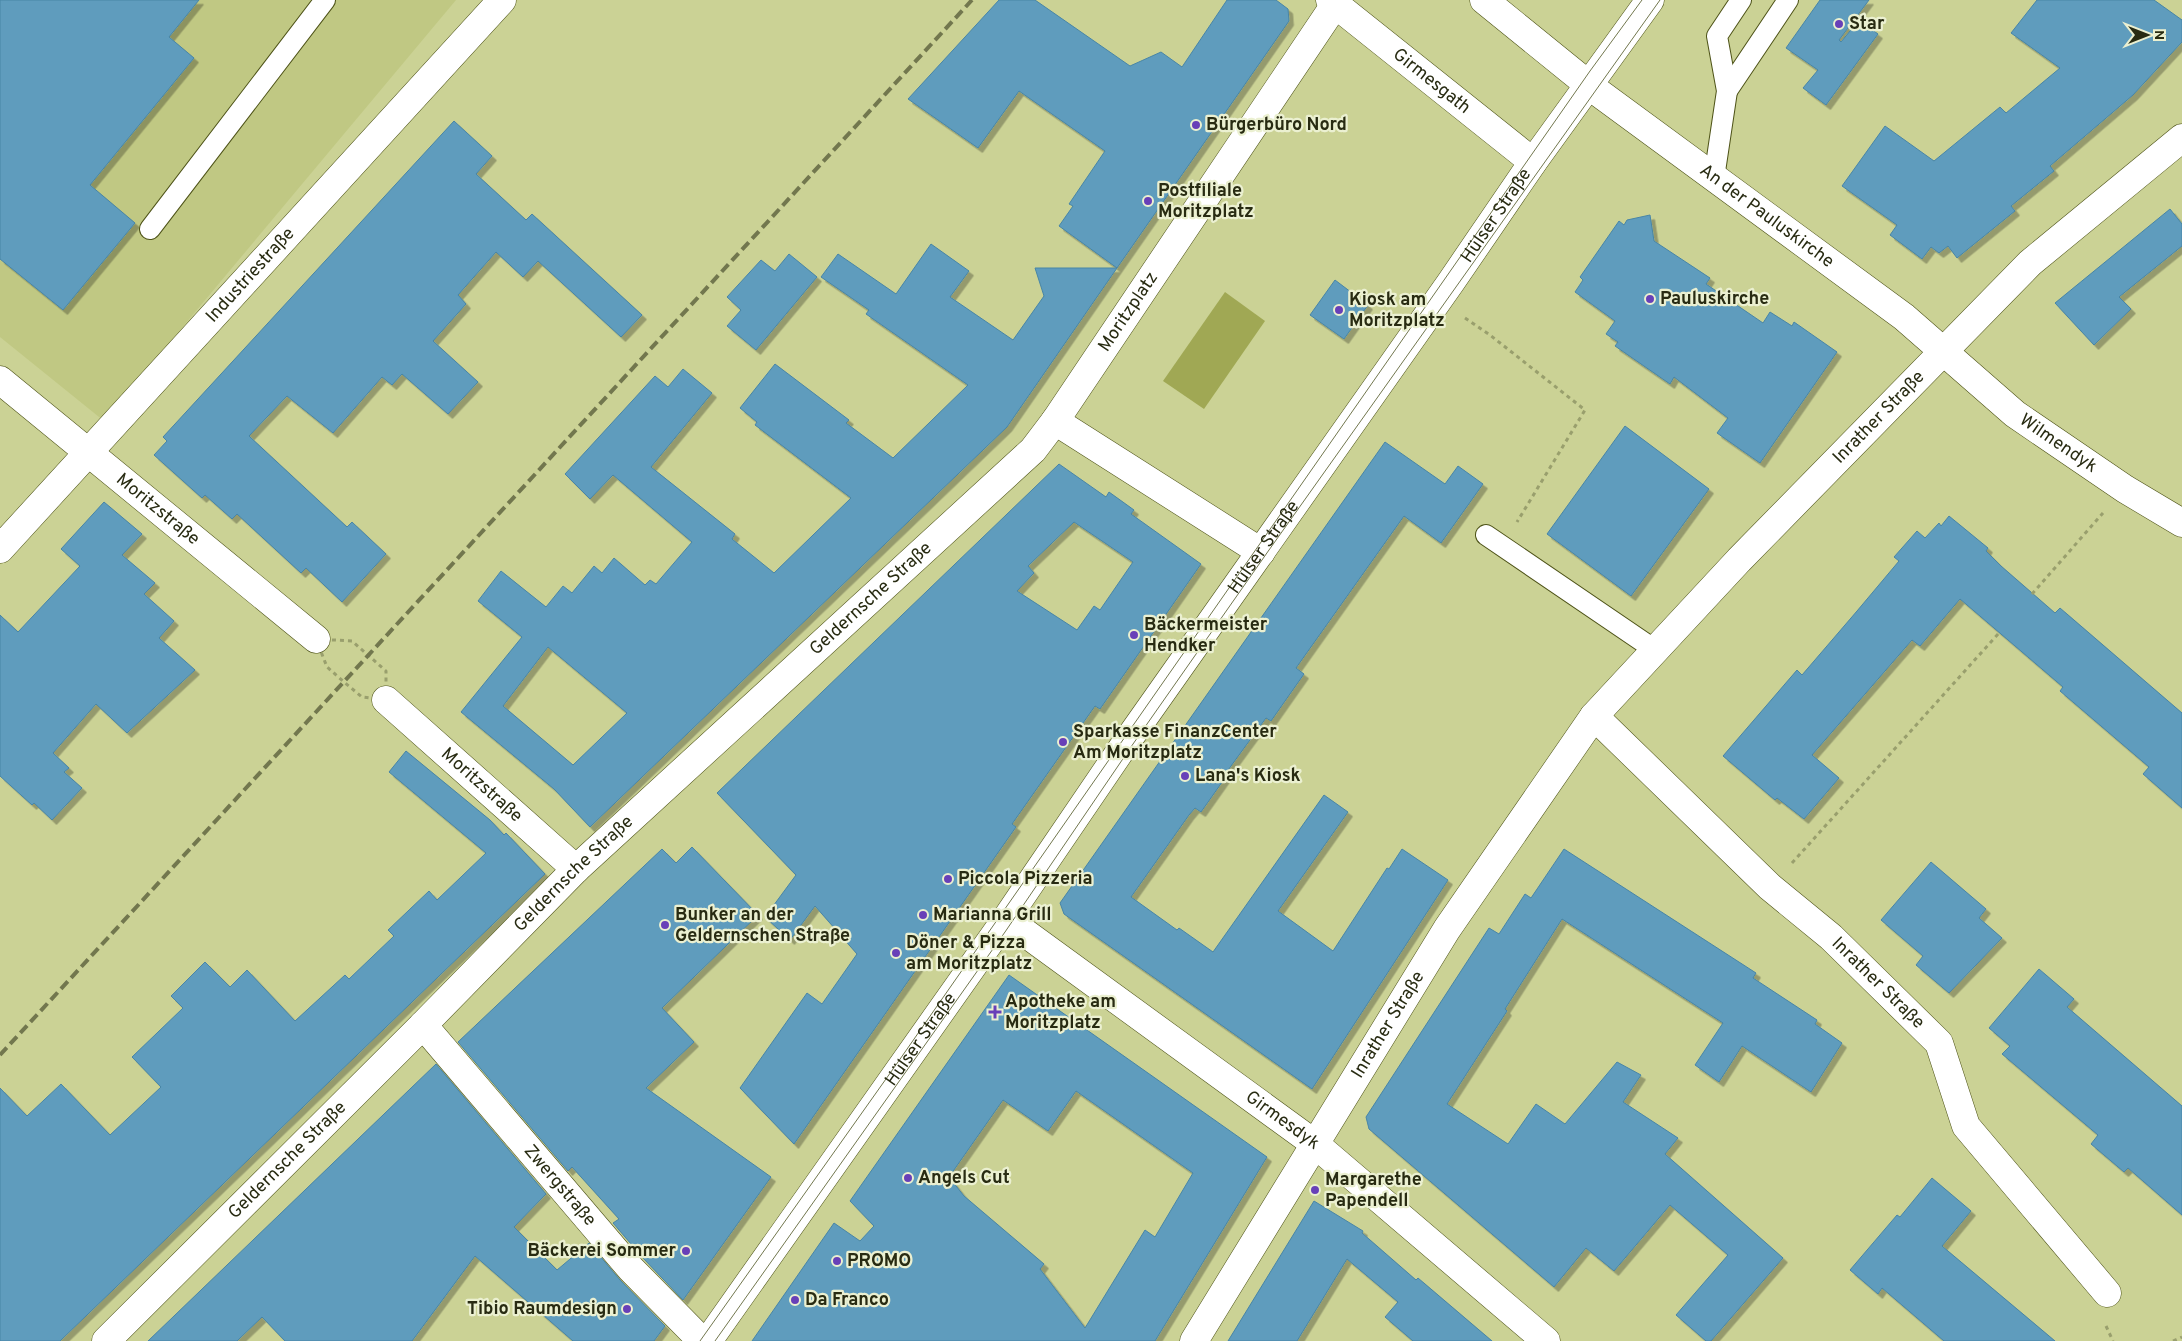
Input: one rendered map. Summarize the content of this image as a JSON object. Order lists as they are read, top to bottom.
{
  "streets": {
    "street": [
      "Girmesgath",
      "Hülser Straße",
      "An der Pauluskirche",
      "Industriestraße",
      "Moritzplatz",
      "Inrather Straße",
      "Wilmendyk",
      "Moritzstraße",
      "Geldernsche Straße",
      "Girmesdyk",
      "Zwergstraße"
    ]
  },
  "crossings": [
    ["Girmesgath", "Hülser Straße"],
    ["Girmesgath", "Moritzplatz"],
    ["Hülser Straße", "An der Pauluskirche"],
    ["Hülser Straße", "Girmesdyk"],
    ["An der Pauluskirche", "Inrather Straße"],
    ["An der Pauluskirche", "Wilmendyk"],
    ["Industriestraße", "Moritzstraße"],
    ["Moritzplatz", "Geldernsche Straße"],
    ["Inrather Straße", "Wilmendyk"],
    ["Inrather Straße", "Girmesdyk"],
    ["Moritzstraße", "Geldernsche Straße"],
    ["Geldernsche Straße", "Zwergstraße"]
  ],
  "places": {
    "other": [
      "Star",
      "Bürgerbüro Nord",
      "Postfiliale Moritzplatz",
      "Pauluskirche",
      "Kiosk am Moritzplatz",
      "Bäckermeister Hendker",
      "Sparkasse FinanzCenter Am Moritzplatz",
      "Lana's Kiosk",
      "Piccola Pizzeria",
      "Marianna Grill",
      "Bunker an der Geldernschen Straße",
      "Döner & Pizza am Moritzplatz",
      "Angels Cut",
      "Margarethe Papendell",
      "Bäckerei Sommer",
      "PROMO",
      "Da Franco",
      "Tibio Raumdesign"
    ],
    "health": ["Apotheke am Moritzplatz"]
  },
  "north": "right"
}
